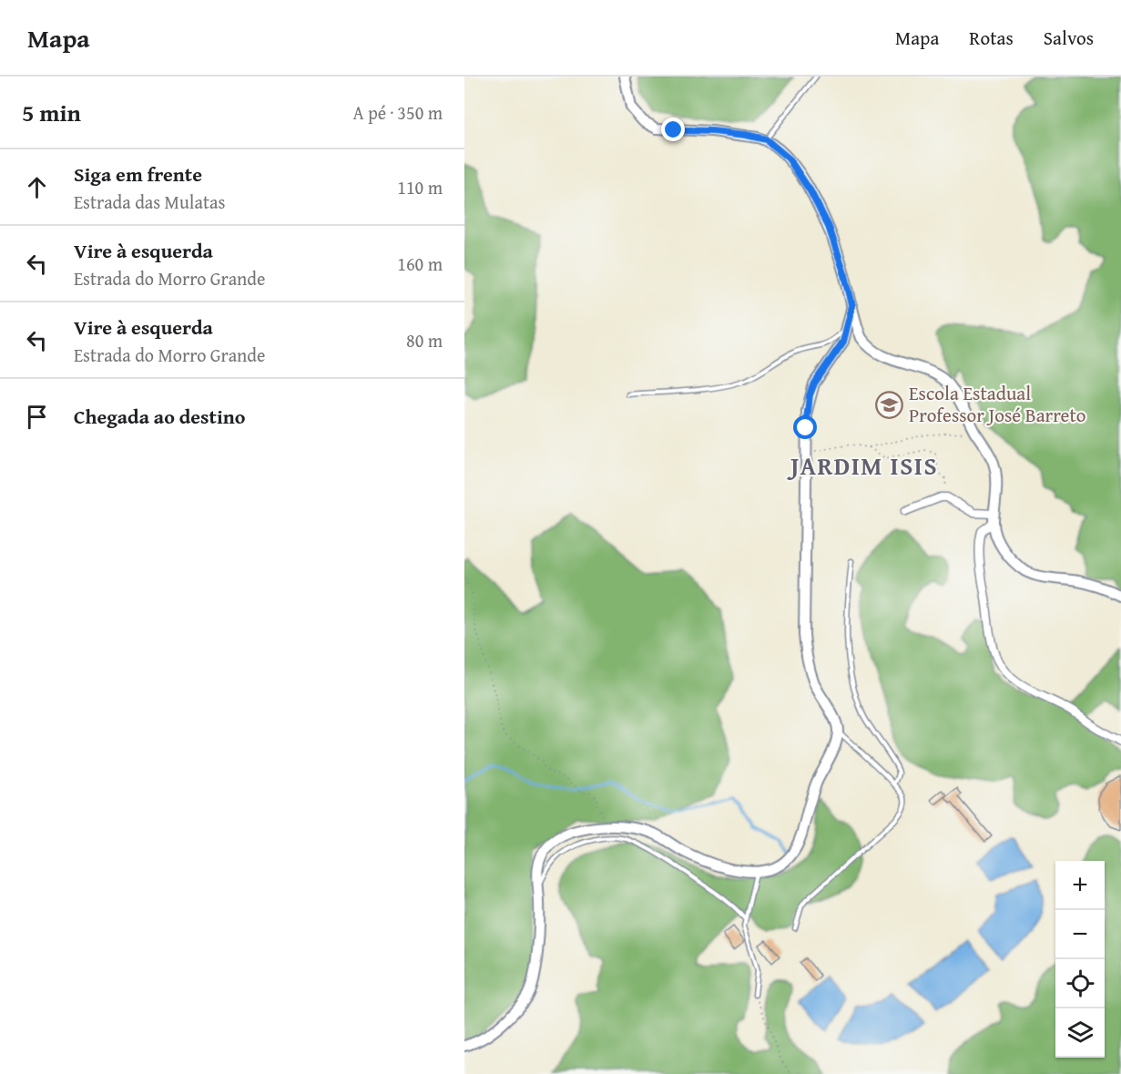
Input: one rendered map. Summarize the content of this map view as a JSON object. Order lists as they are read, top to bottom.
{
  "districts": ["JARDIM ISIS"],
  "places": {
    "school or university": ["Escola Estadual Professor José Barreto"]
  },
  "page": {
    "header": "Mapa",
    "nav": ["Mapa", "Rotas", "Salvos"],
    "heading": ["5 min", "A pé · 350 m"],
    "list": [
      ["Siga em frente", "Estrada das Mulatas", "110 m"],
      ["Vire à esquerda", "Estrada do Morro Grande", "160 m"],
      ["Vire à esquerda", "Estrada do Morro Grande", "80 m"],
      "Chegada ao destino"
    ],
    "map_buttons": ["+", "−"]
  }
}
